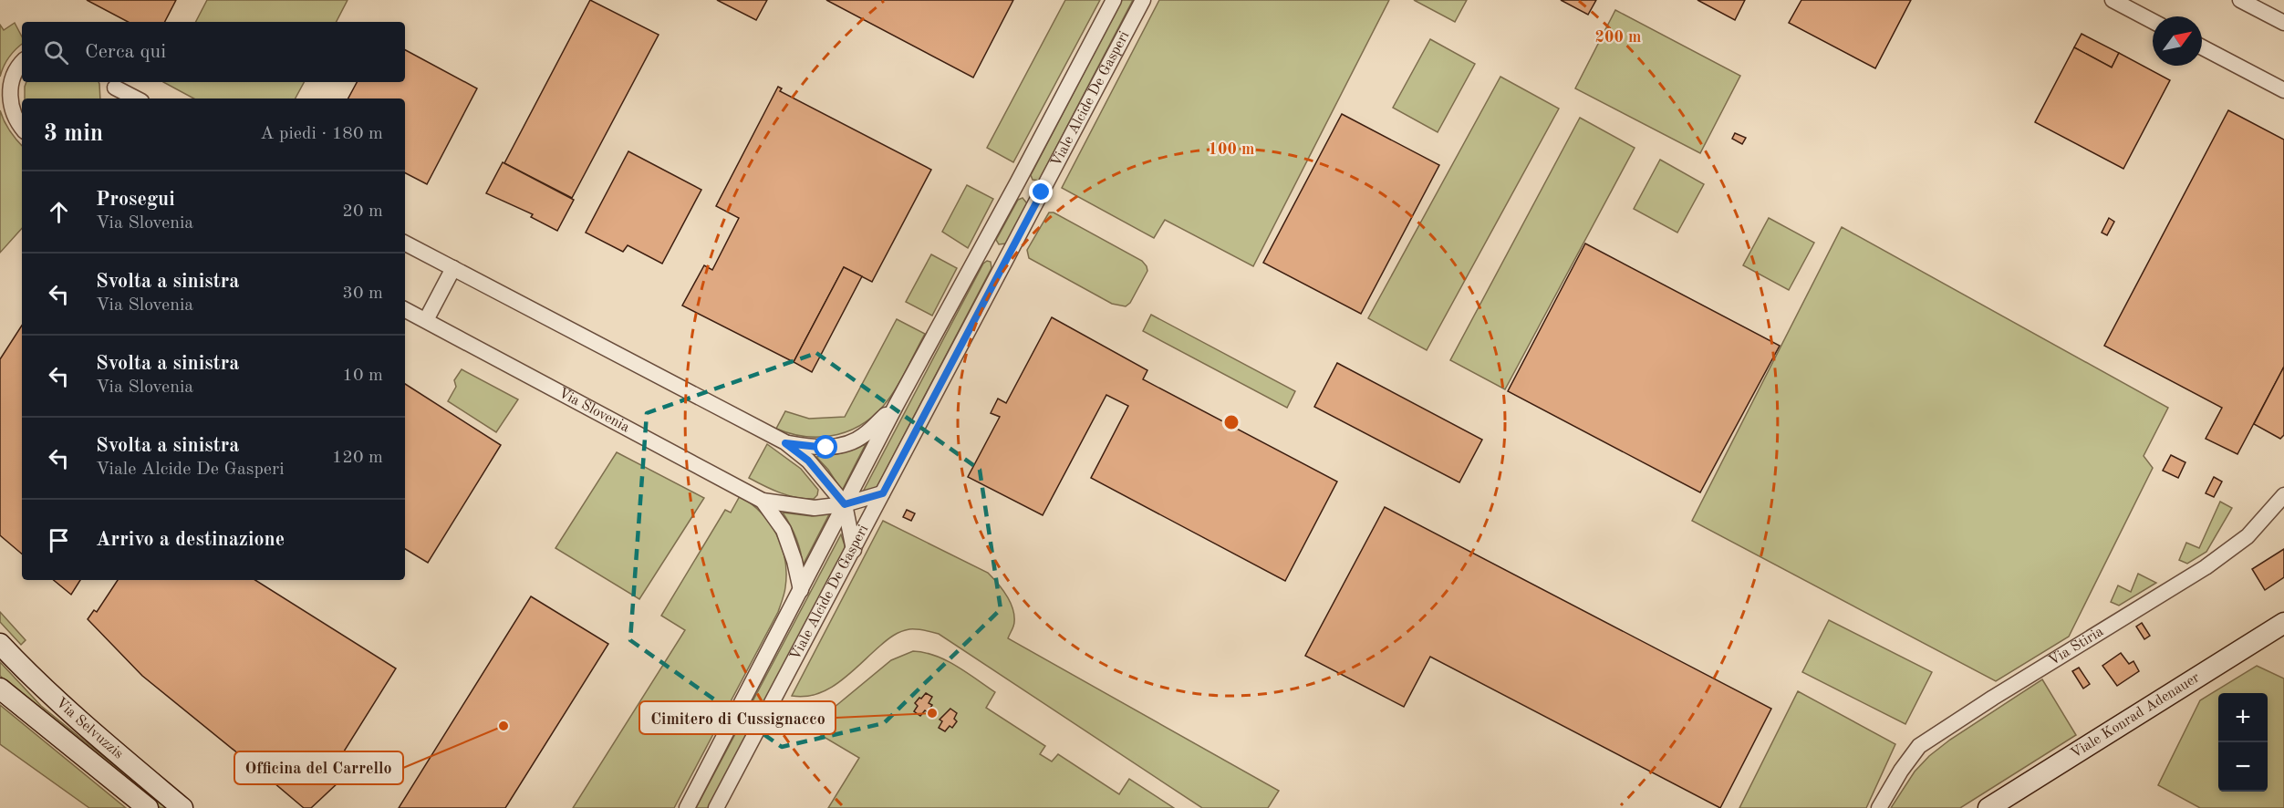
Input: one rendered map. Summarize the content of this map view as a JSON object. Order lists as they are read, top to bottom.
{
  "streets": {
    "main road": ["Viale Konrad Adenauer", "Via Selvuzzis"],
    "street": ["Viale Alcide De Gasperi", "Via Slovenia", "Via Stiria"]
  },
  "crossings": [
    ["Viale Alcide De Gasperi", "Via Slovenia"]
  ],
  "places": ["Cimitero di Cussignacco", "Officina del Carrello"],
  "north": "top right",
  "page": {
    "search": "Cerca qui",
    "heading": ["3 min", "A piedi · 180 m"],
    "list": [
      ["Prosegui", "Via Slovenia", "20 m"],
      ["Svolta a sinistra", "Via Slovenia", "30 m"],
      ["Svolta a sinistra", "Via Slovenia", "10 m"],
      ["Svolta a sinistra", "Viale Alcide De Gasperi", "120 m"],
      "Arrivo a destinazione"
    ],
    "map_buttons": ["+", "−"]
  },
  "rings": ["200 m", "100 m"]
}
